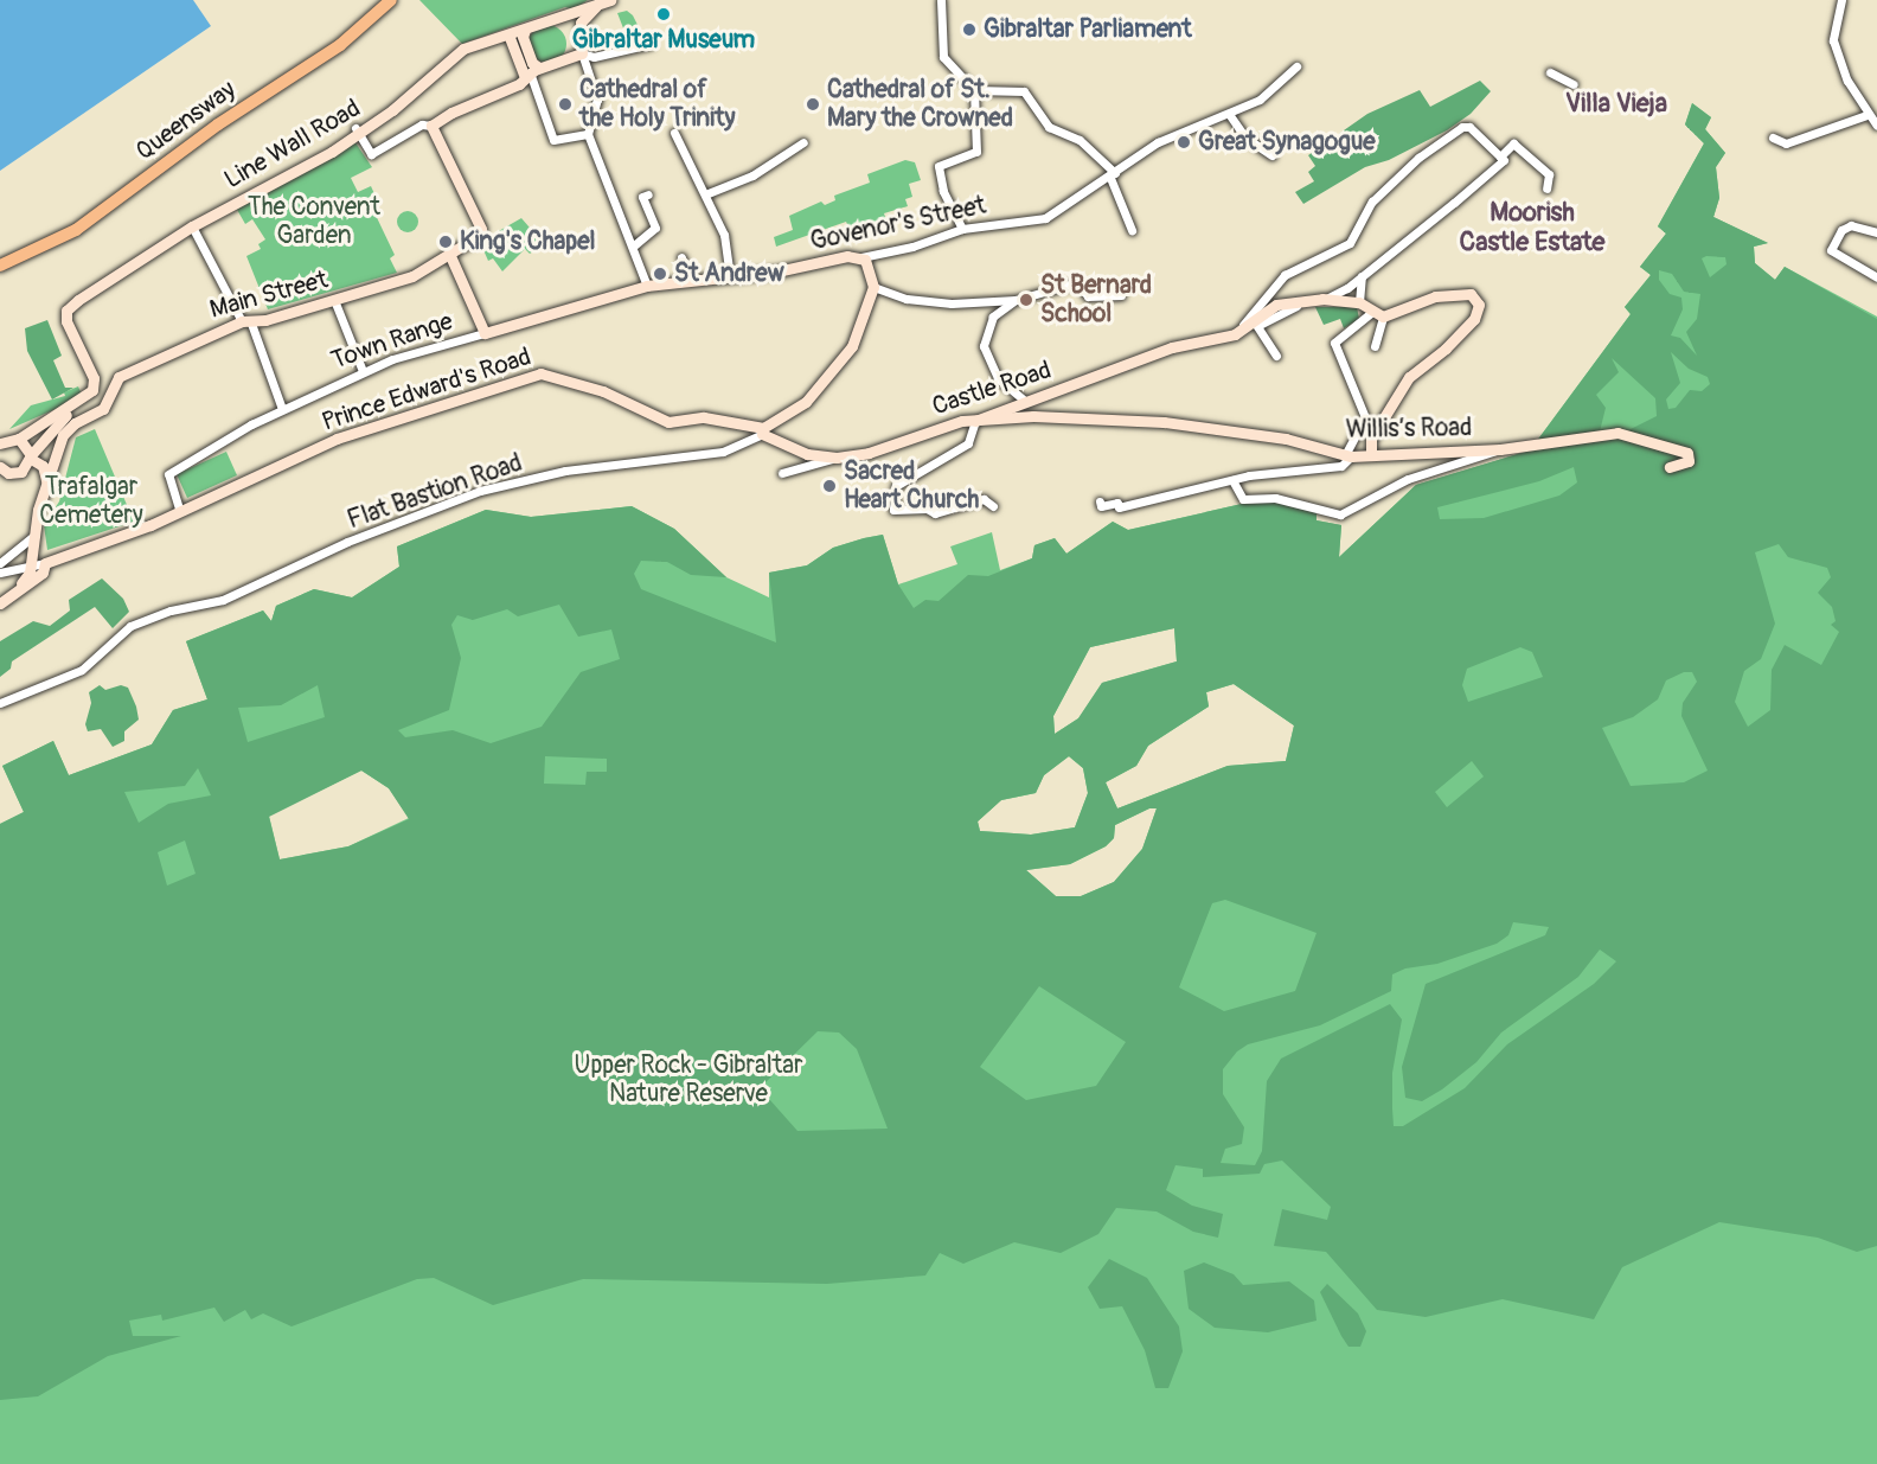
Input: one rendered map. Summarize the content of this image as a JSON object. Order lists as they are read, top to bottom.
{
  "streets": {
    "main road": ["Queensway"],
    "street": [
      "Line Wall Road",
      "Govenor's Street",
      "Main Street",
      "Town Range",
      "Castle Road",
      "Prince Edward's Road",
      "Willis’s Road",
      "Flat Bastion Road"
    ]
  },
  "crossings": [
    ["Govenor's Street", "Town Range"],
    ["Town Range", "Prince Edward's Road"],
    ["Castle Road", "Prince Edward's Road"],
    ["Castle Road", "Willis’s Road"],
    ["Castle Road", "Flat Bastion Road"],
    ["Prince Edward's Road", "Flat Bastion Road"]
  ],
  "districts": ["Villa Vieja", "Moorish Castle Estate"],
  "parks": ["The Convent Garden", "Trafalgar Cemetery", "Upper Rock - Gibraltar Nature Reserve"],
  "places": [
    "Gibraltar Museum",
    "Gibraltar Parliament",
    "Cathedral of the Holy Trinity",
    "Cathedral of St. Mary the Crowned",
    "Great Synagogue",
    "King's Chapel",
    "St Andrew",
    "St Bernard School",
    "Sacred Heart Church"
  ]
}
